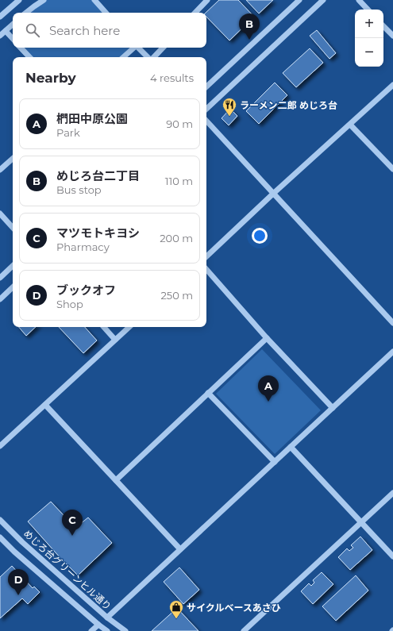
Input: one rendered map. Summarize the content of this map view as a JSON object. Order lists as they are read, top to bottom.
{
  "streets": {
    "street": ["めじろ台グリーンヒル通り"]
  },
  "places": {
    "restaurant": ["ラーメン二郎 めじろ台"],
    "shop": ["サイクルベースあさひ"]
  },
  "page": {
    "map_buttons": ["+", "−"],
    "search": "Search here",
    "pins": [
      "B",
      "A",
      "C",
      "D"
    ],
    "heading": ["Nearby", "4 results"],
    "list": [
      {
        "mark": "A",
        "name": "椚田中原公園",
        "note": "Park",
        "value": "90 m"
      },
      {
        "mark": "B",
        "name": "めじろ台二丁目",
        "note": "Bus stop",
        "value": "110 m"
      },
      {
        "mark": "C",
        "name": "マツモトキヨシ",
        "note": "Pharmacy",
        "value": "200 m"
      },
      {
        "mark": "D",
        "name": "ブックオフ",
        "note": "Shop",
        "value": "250 m"
      }
    ]
  }
}
